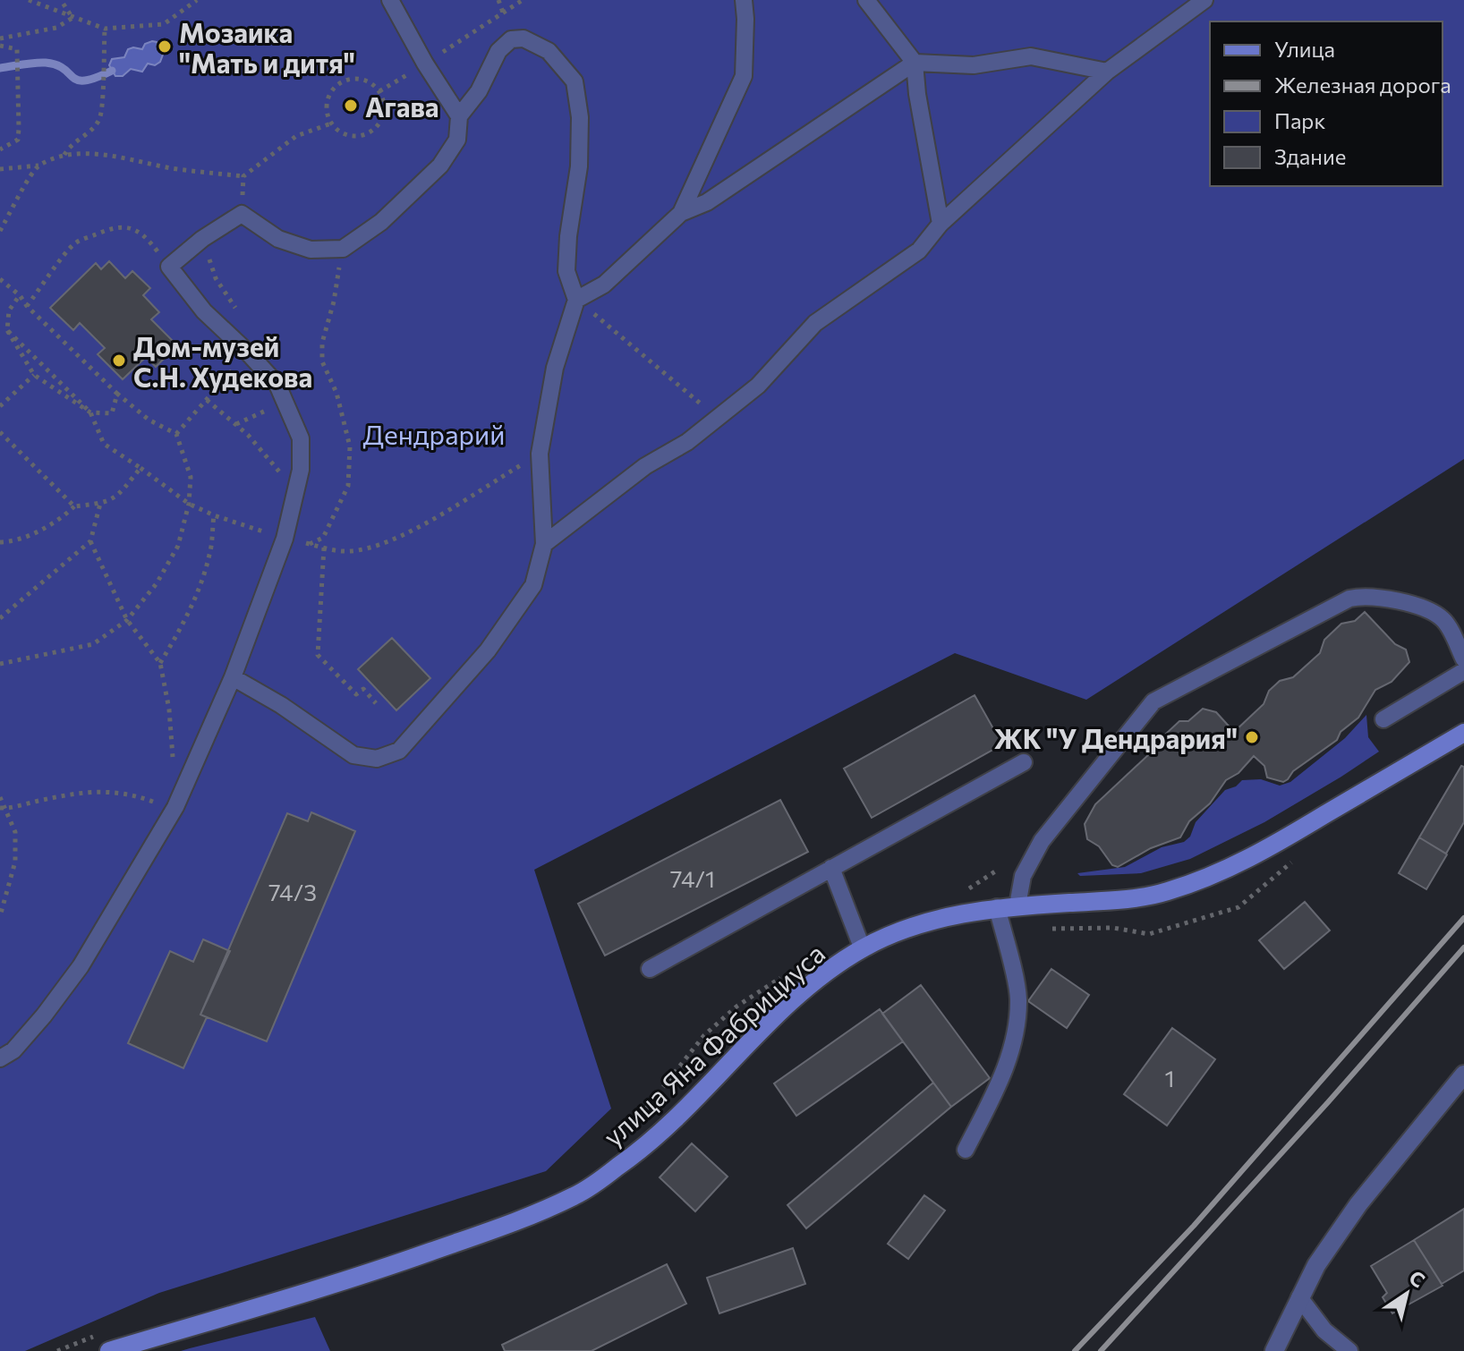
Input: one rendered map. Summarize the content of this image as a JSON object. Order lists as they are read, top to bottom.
{
  "streets": {
    "main road": ["улица Яна Фабрициуса"]
  },
  "parks": ["Дендрарий"],
  "places": [
    "Мозаика \"Мать и дитя\"",
    "Агава",
    "Дом-музей С.Н. Худекова",
    "ЖК \"У Дендрария\""
  ],
  "house_numbers": ["74/1", "74/3", "1"],
  "legend": [
    "Улица",
    "Железная дорога",
    "Парк",
    "Здание"
  ],
  "north": "top right"
}
